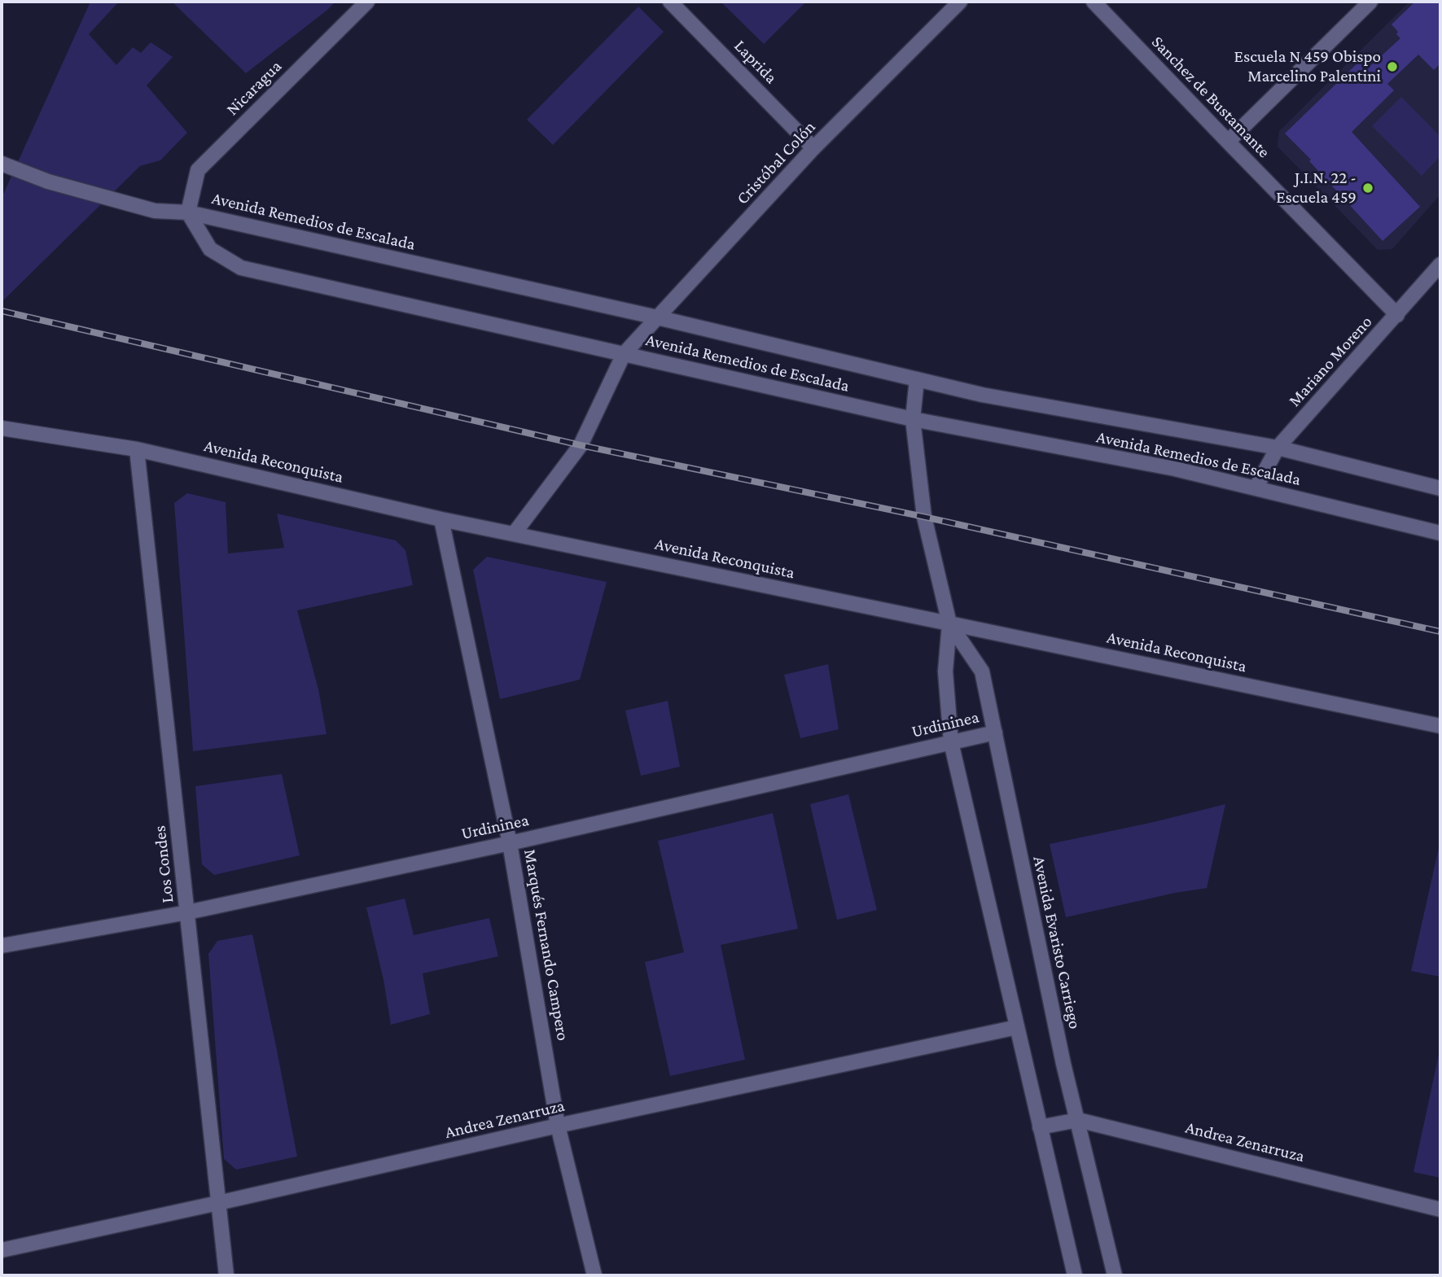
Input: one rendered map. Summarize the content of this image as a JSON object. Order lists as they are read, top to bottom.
{
  "streets": {
    "street": [
      "Laprida",
      "Nicaragua",
      "Sanchez de Bustamante",
      "Cristóbal Colón",
      "Avenida Remedios de Escalada",
      "Mariano Moreno",
      "Avenida Reconquista",
      "Urdininea",
      "Los Condes",
      "Avenida Evaristo Carriego",
      "Marqués Fernando Campero",
      "Andrea Zenarruza"
    ]
  },
  "crossings": [
    ["Laprida", "Cristóbal Colón"],
    ["Nicaragua", "Avenida Remedios de Escalada"],
    ["Sanchez de Bustamante", "Mariano Moreno"],
    ["Cristóbal Colón", "Avenida Remedios de Escalada"],
    ["Cristóbal Colón", "Avenida Reconquista"],
    ["Avenida Remedios de Escalada", "Mariano Moreno"],
    ["Avenida Remedios de Escalada", "Avenida Evaristo Carriego"],
    ["Avenida Reconquista", "Los Condes"],
    ["Avenida Reconquista", "Avenida Evaristo Carriego"],
    ["Avenida Reconquista", "Marqués Fernando Campero"],
    ["Urdininea", "Los Condes"],
    ["Urdininea", "Avenida Evaristo Carriego"],
    ["Urdininea", "Marqués Fernando Campero"],
    ["Los Condes", "Andrea Zenarruza"],
    ["Avenida Evaristo Carriego", "Andrea Zenarruza"],
    ["Marqués Fernando Campero", "Andrea Zenarruza"]
  ],
  "places": ["Escuela N 459 Obispo Marcelino Palentini", "J.I.N. 22 - Escuela 459"]
}
